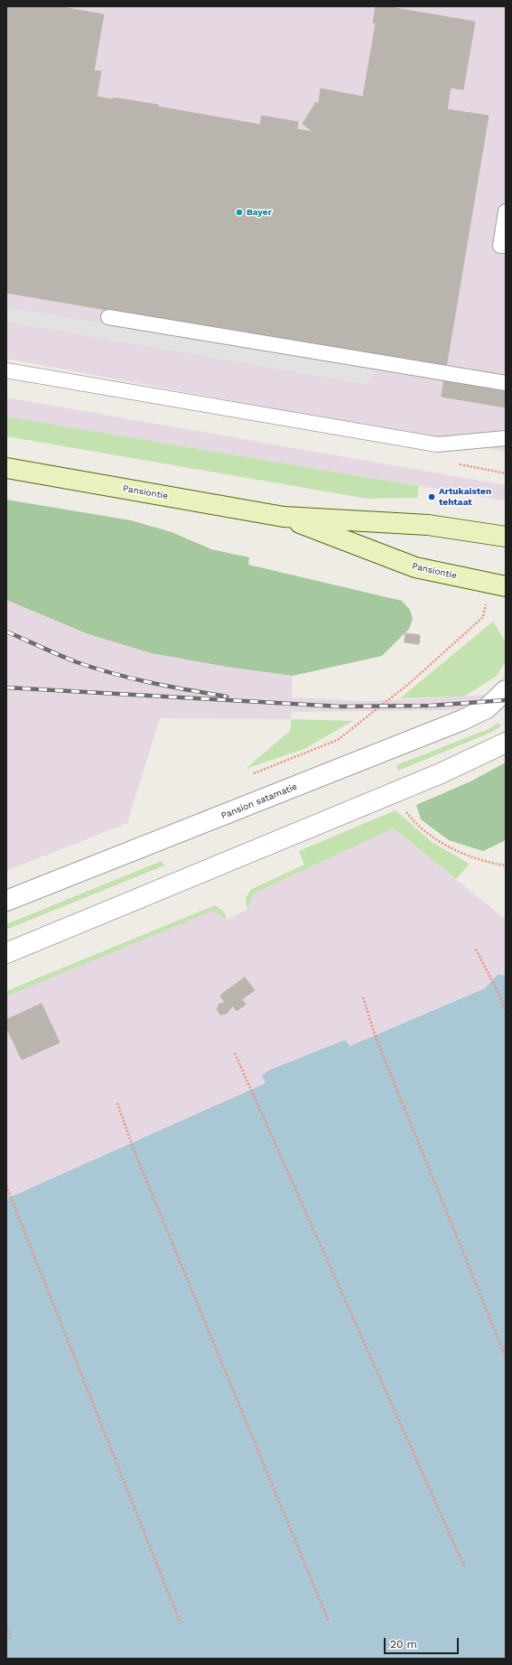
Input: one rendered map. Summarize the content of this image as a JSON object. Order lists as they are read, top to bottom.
{
  "streets": {
    "street": ["Pansiontie", "Pansion satamatie"]
  },
  "places": ["Bayer", "Artukaisten tehtaat"],
  "scale_bar": "20 m"
}
